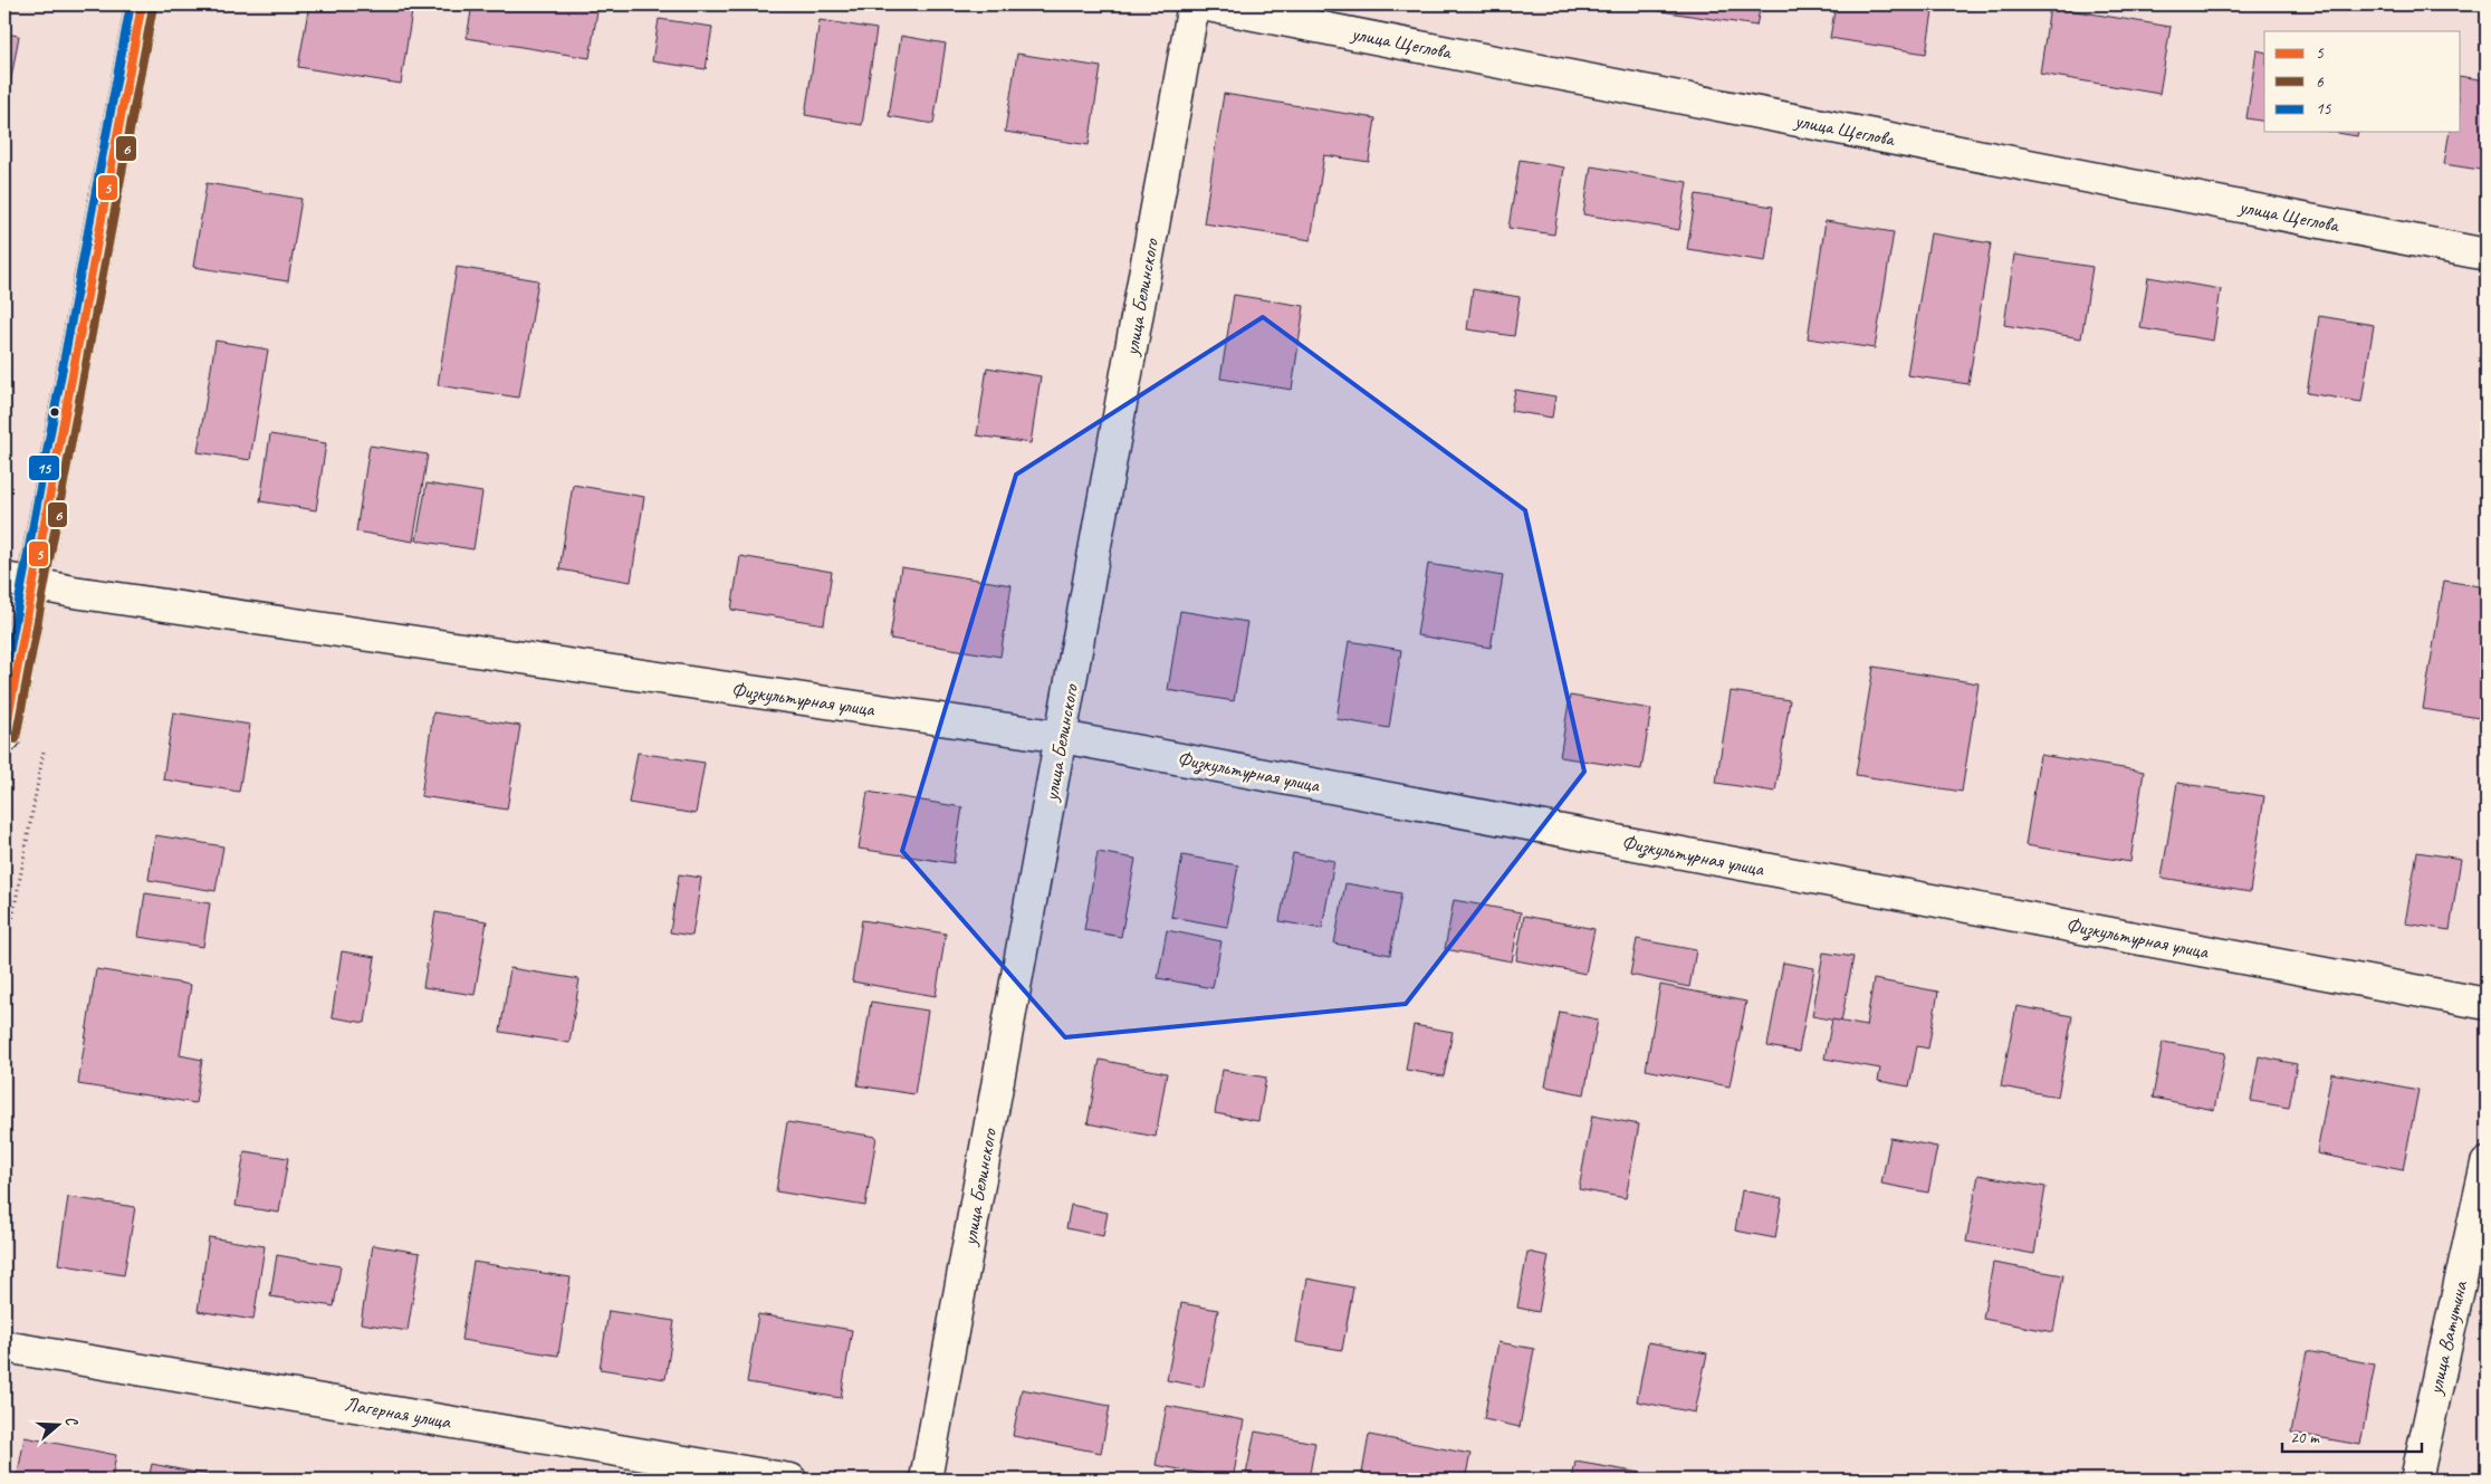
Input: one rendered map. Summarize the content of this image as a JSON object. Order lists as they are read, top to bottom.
{
  "streets": {
    "street": [
      "улица Щеглова",
      "улица Белинского",
      "Физкультурная улица",
      "улица Ватутина",
      "Лагерная улица"
    ]
  },
  "crossings": [
    ["улица Белинского", "Физкультурная улица"]
  ],
  "lines": ["transit line 5", "transit line 15", "transit line 6"],
  "legend": ["5", "6", "15"],
  "scale_bar": "20 m",
  "north": "right"
}
